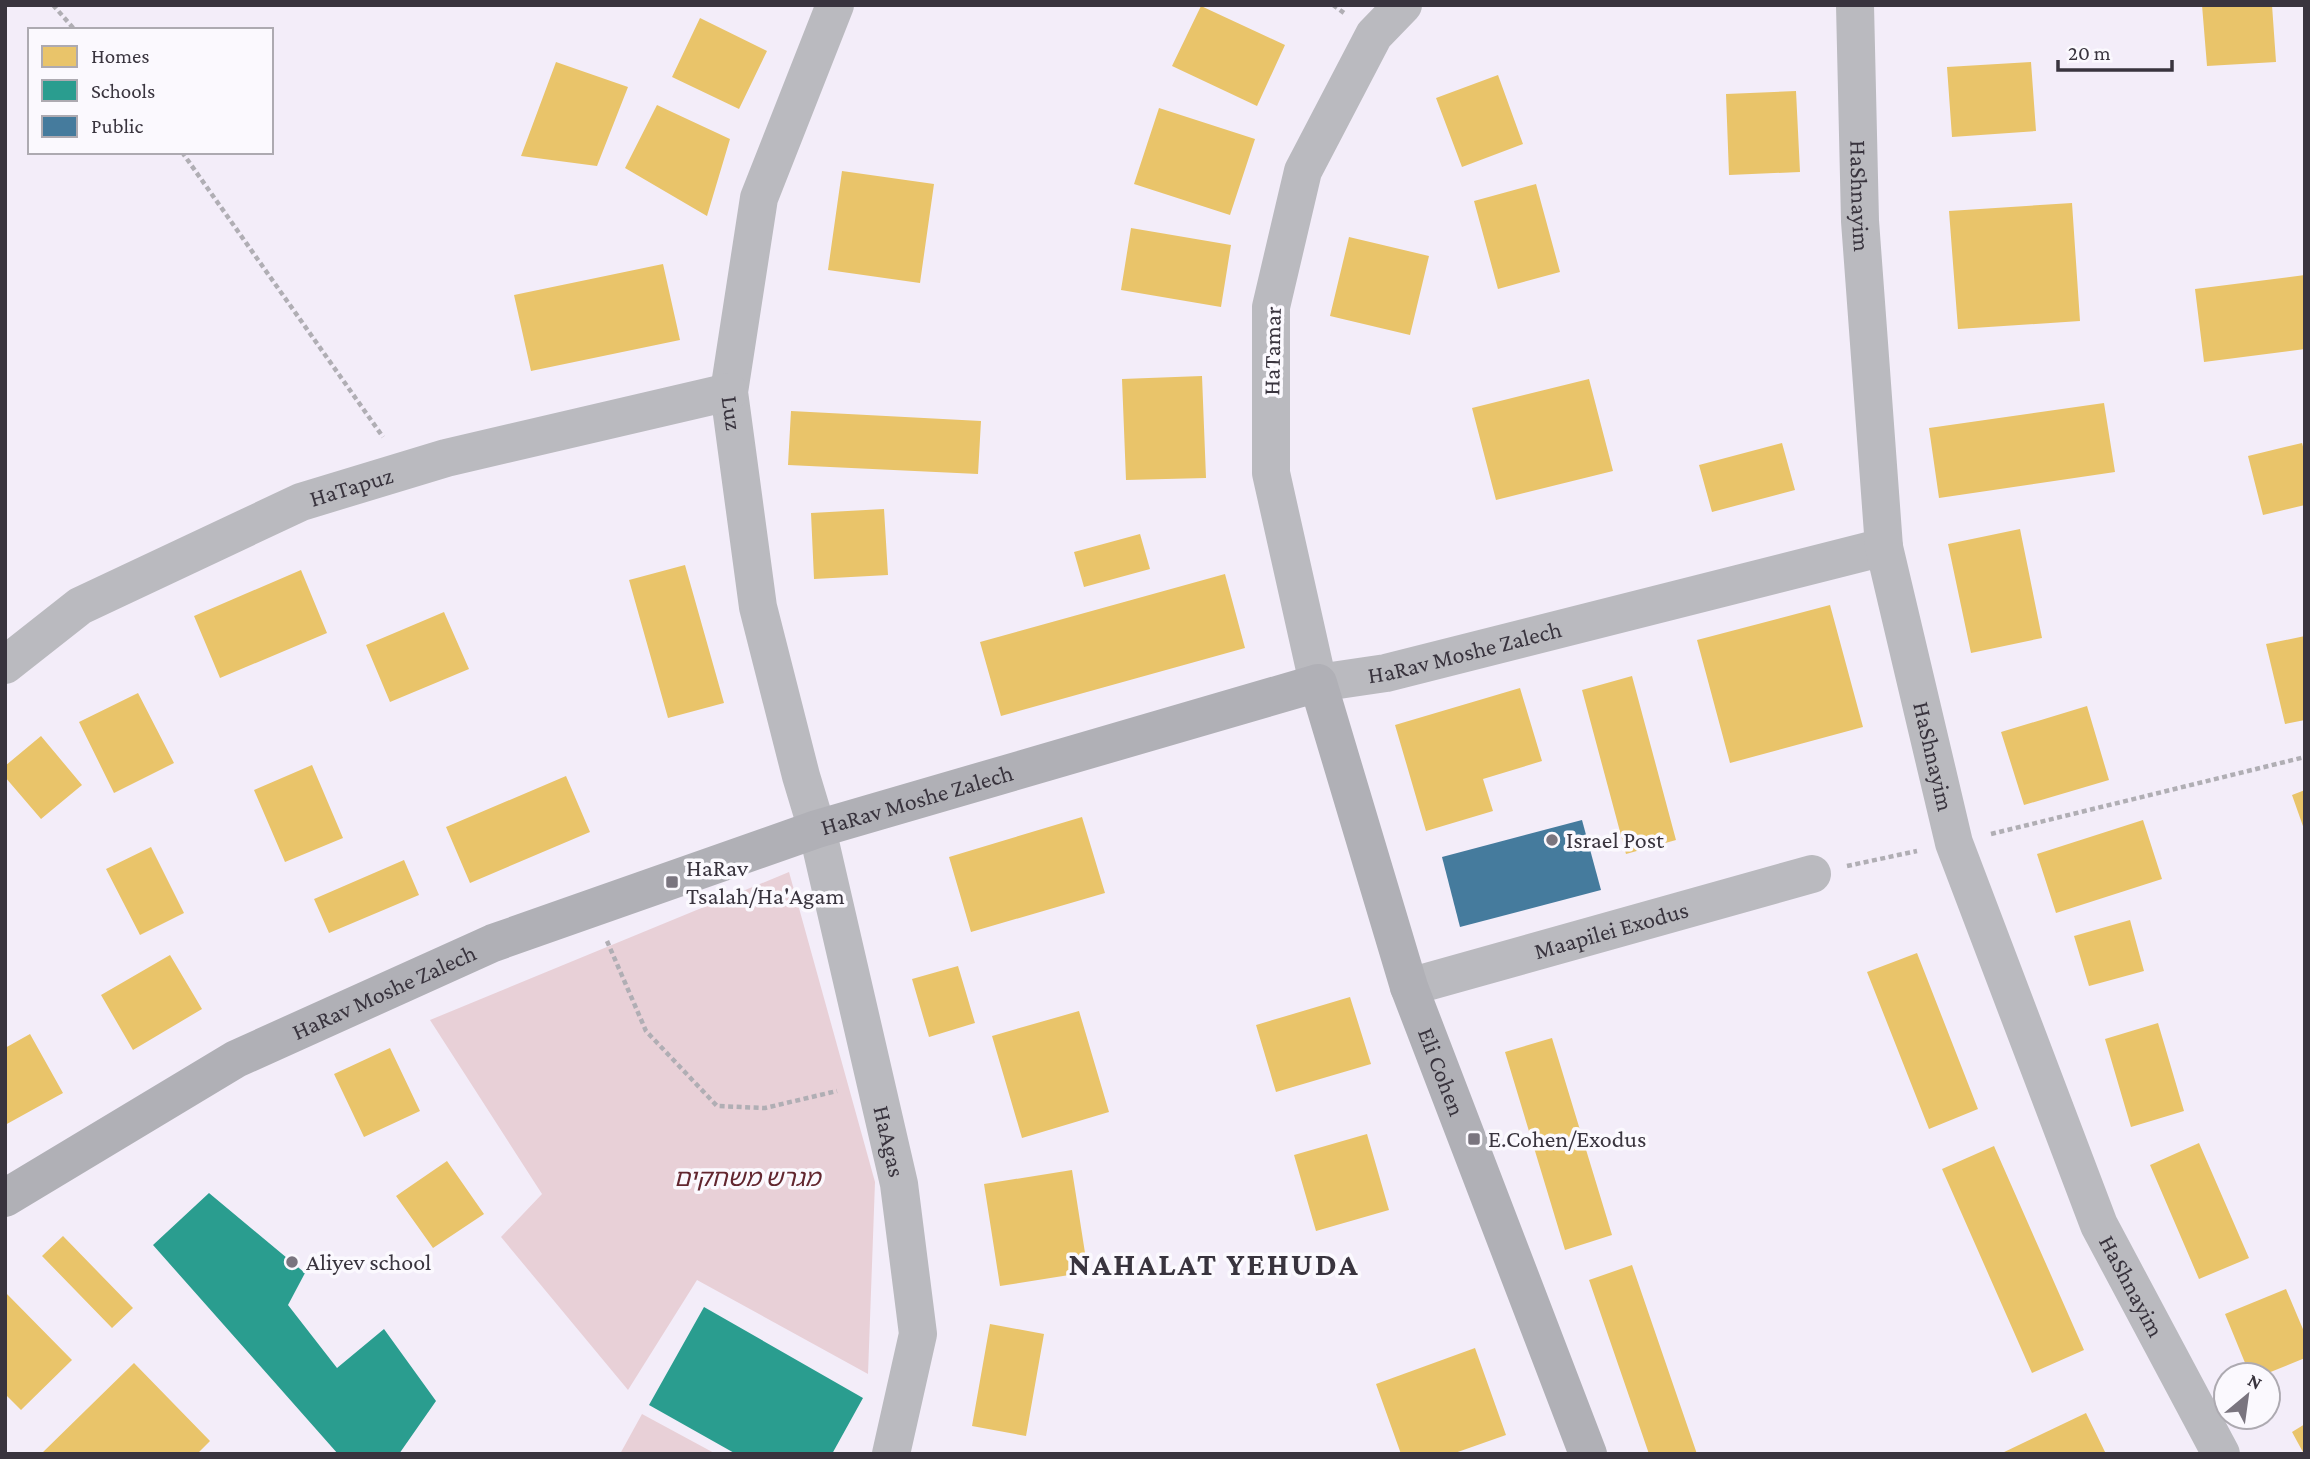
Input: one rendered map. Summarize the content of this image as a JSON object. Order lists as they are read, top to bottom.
{
  "streets": {
    "street": [
      "HaShnayim",
      "HaTamar",
      "Luz",
      "HaTapuz",
      "HaRav Moshe Zalech",
      "Maapilei Exodus",
      "Eli Cohen",
      "HaAgas"
    ]
  },
  "crossings": [
    ["HaShnayim", "HaRav Moshe Zalech"],
    ["HaTamar", "HaRav Moshe Zalech"],
    ["HaTamar", "Eli Cohen"],
    ["Luz", "HaTapuz"],
    ["Luz", "HaRav Moshe Zalech"],
    ["Luz", "HaAgas"],
    ["HaRav Moshe Zalech", "Eli Cohen"],
    ["HaRav Moshe Zalech", "HaAgas"],
    ["Maapilei Exodus", "Eli Cohen"]
  ],
  "districts": ["NAHALAT YEHUDA"],
  "parks": ["מגרש משחקים"],
  "places": {
    "other": ["Israel Post", "Aliyev school"],
    "transit": ["HaRav Tsalah/Ha'Agam", "E.Cohen/Exodus"]
  },
  "legend": ["Homes", "Schools", "Public"],
  "scale_bar": "20 m",
  "north": "top right"
}
